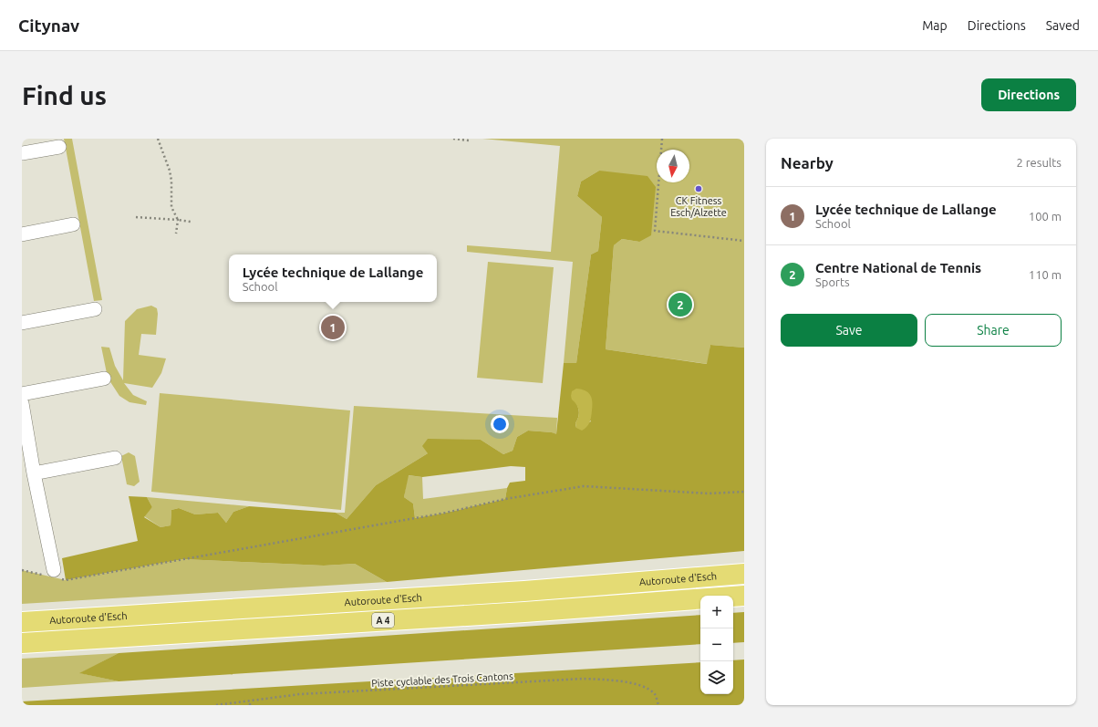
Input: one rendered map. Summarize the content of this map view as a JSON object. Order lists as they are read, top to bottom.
{
  "streets": {
    "highway": ["Autoroute d'Esch", "A 4"],
    "path": ["Piste cyclable des Trois Cantons"]
  },
  "places": ["CK Fitness Esch/Alzette"],
  "north": "bottom",
  "page": {
    "header": "Citynav",
    "nav": ["Map", "Directions", "Saved"],
    "buttons": [
      "Directions",
      ["Save", "Share"]
    ],
    "title": "Find us",
    "heading": ["Nearby", "2 results"],
    "list": [
      {
        "mark": "1",
        "name": "Lycée technique de Lallange",
        "note": "School",
        "value": "100 m"
      },
      {
        "mark": "2",
        "name": "Centre National de Tennis",
        "note": "Sports",
        "value": "110 m"
      }
    ],
    "popup": ["Lycée technique de Lallange", "School"],
    "pins": ["2", "1"],
    "map_buttons": ["+", "−"]
  }
}
